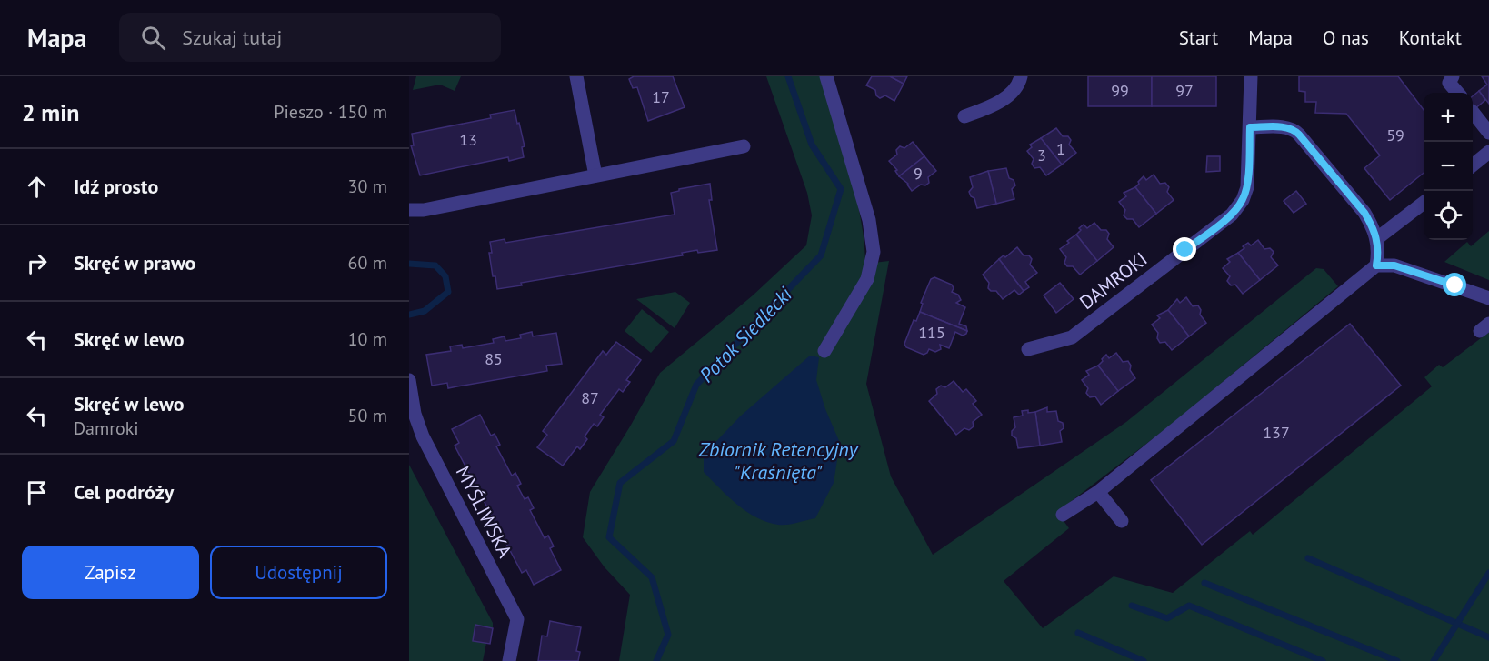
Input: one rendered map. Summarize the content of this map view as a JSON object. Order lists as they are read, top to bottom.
{
  "streets": {
    "street": ["DAMROKI", "MYŚLIWSKA"]
  },
  "water": ["Potok Siedlecki", "Zbiornik Retencyjny \"Kraśnięta\""],
  "house_numbers": [
    "99",
    "97",
    "17",
    "59",
    "13",
    "1",
    "3",
    "9",
    "115",
    "85",
    "87",
    "137"
  ],
  "page": {
    "header": "Mapa",
    "search": "Szukaj tutaj",
    "nav": [
      "Start",
      "Mapa",
      "O nas",
      "Kontakt"
    ],
    "heading": ["2 min", "Pieszo · 150 m"],
    "map_buttons": ["+", "−"],
    "list": [
      ["Idź prosto", "30 m"],
      ["Skręć w prawo", "60 m"],
      ["Skręć w lewo", "10 m"],
      ["Skręć w lewo", "Damroki", "50 m"],
      "Cel podróży"
    ],
    "buttons": ["Zapisz", "Udostępnij"]
  }
}
